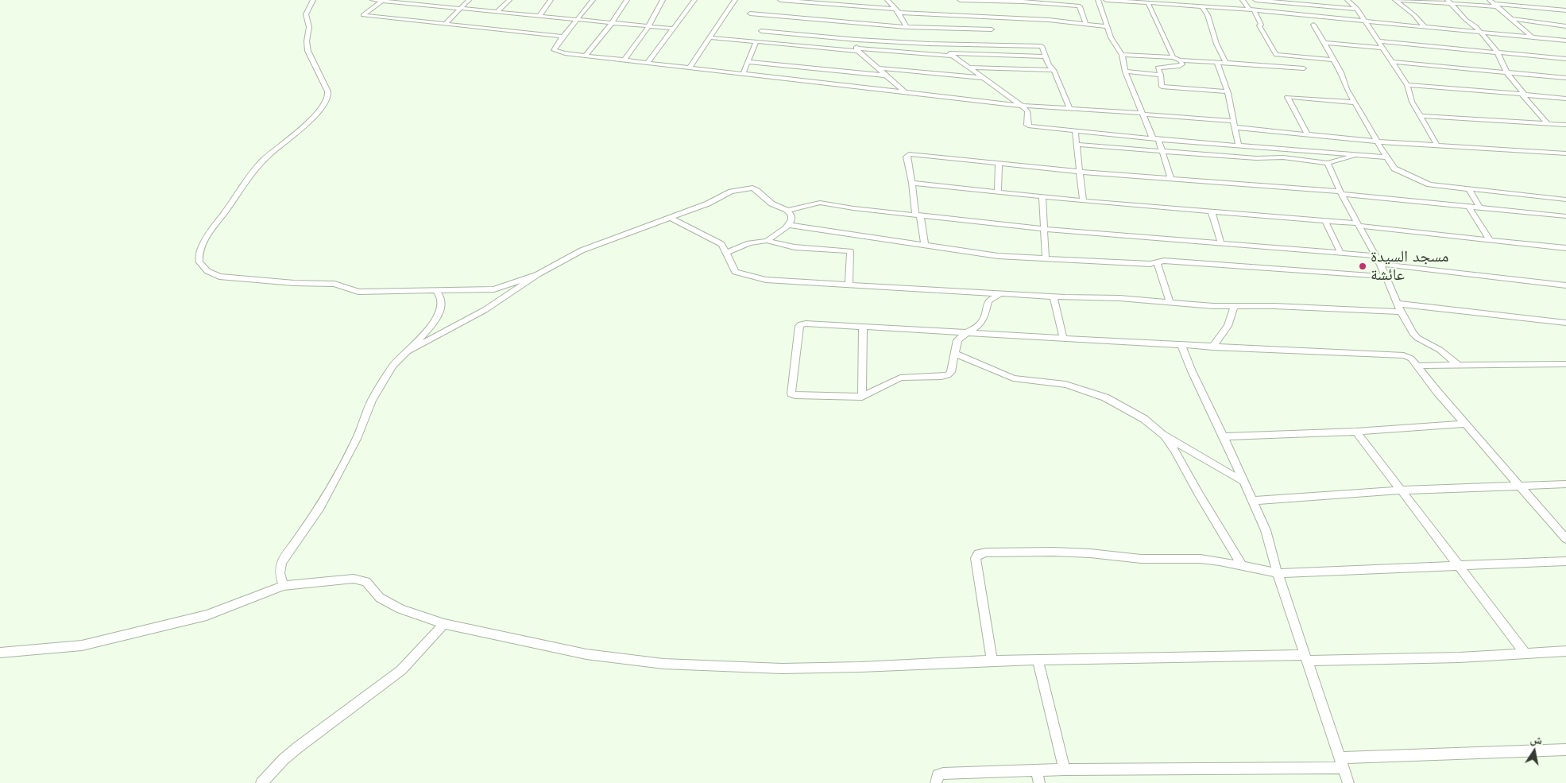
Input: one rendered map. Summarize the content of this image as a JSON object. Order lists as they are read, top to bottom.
{
  "places": ["مسجد السيدة عائشة"],
  "north": "top"
}
